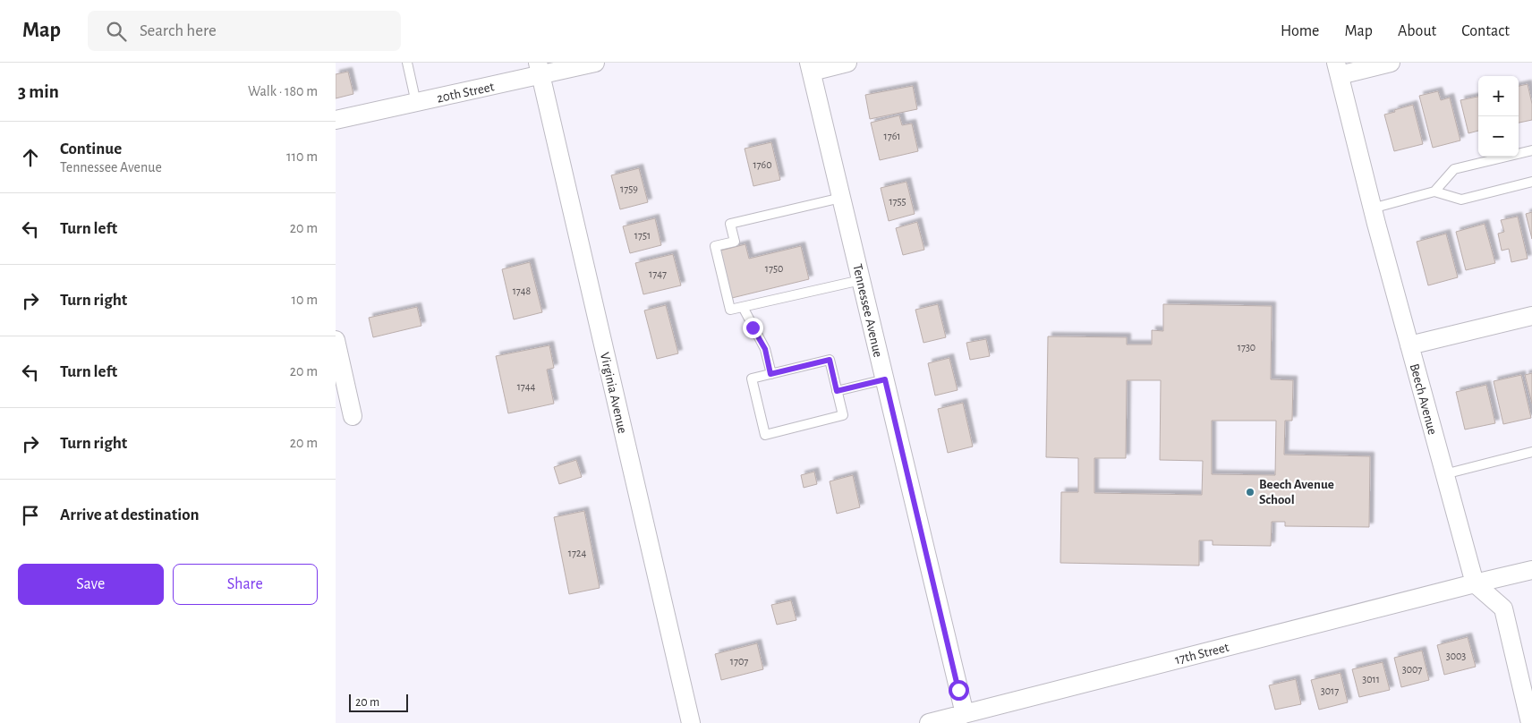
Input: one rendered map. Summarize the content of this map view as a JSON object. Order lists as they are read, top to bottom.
{
  "streets": {
    "street": [
      "20th Street",
      "Tennessee Avenue",
      "Virginia Avenue",
      "Beech Avenue",
      "17th Street"
    ]
  },
  "crossings": [
    ["20th Street", "Virginia Avenue"],
    ["Tennessee Avenue", "17th Street"],
    ["Beech Avenue", "17th Street"]
  ],
  "places": ["Beech Avenue School"],
  "house_numbers": [
    "1761",
    "1760",
    "1759",
    "1755",
    "1751",
    "1750",
    "1747",
    "1748",
    "1730",
    "1744",
    "1724",
    "3003",
    "1707",
    "3007",
    "3011",
    "3017"
  ],
  "scale_bar": "20 m",
  "page": {
    "header": "Map",
    "search": "Search here",
    "nav": [
      "Home",
      "Map",
      "About",
      "Contact"
    ],
    "heading": ["3 min", "Walk · 180 m"],
    "map_buttons": ["+", "−"],
    "list": [
      ["Continue", "Tennessee Avenue", "110 m"],
      ["Turn left", "20 m"],
      ["Turn right", "10 m"],
      ["Turn left", "20 m"],
      ["Turn right", "20 m"],
      "Arrive at destination"
    ],
    "buttons": ["Save", "Share"],
    "scale": "20 m"
  }
}
